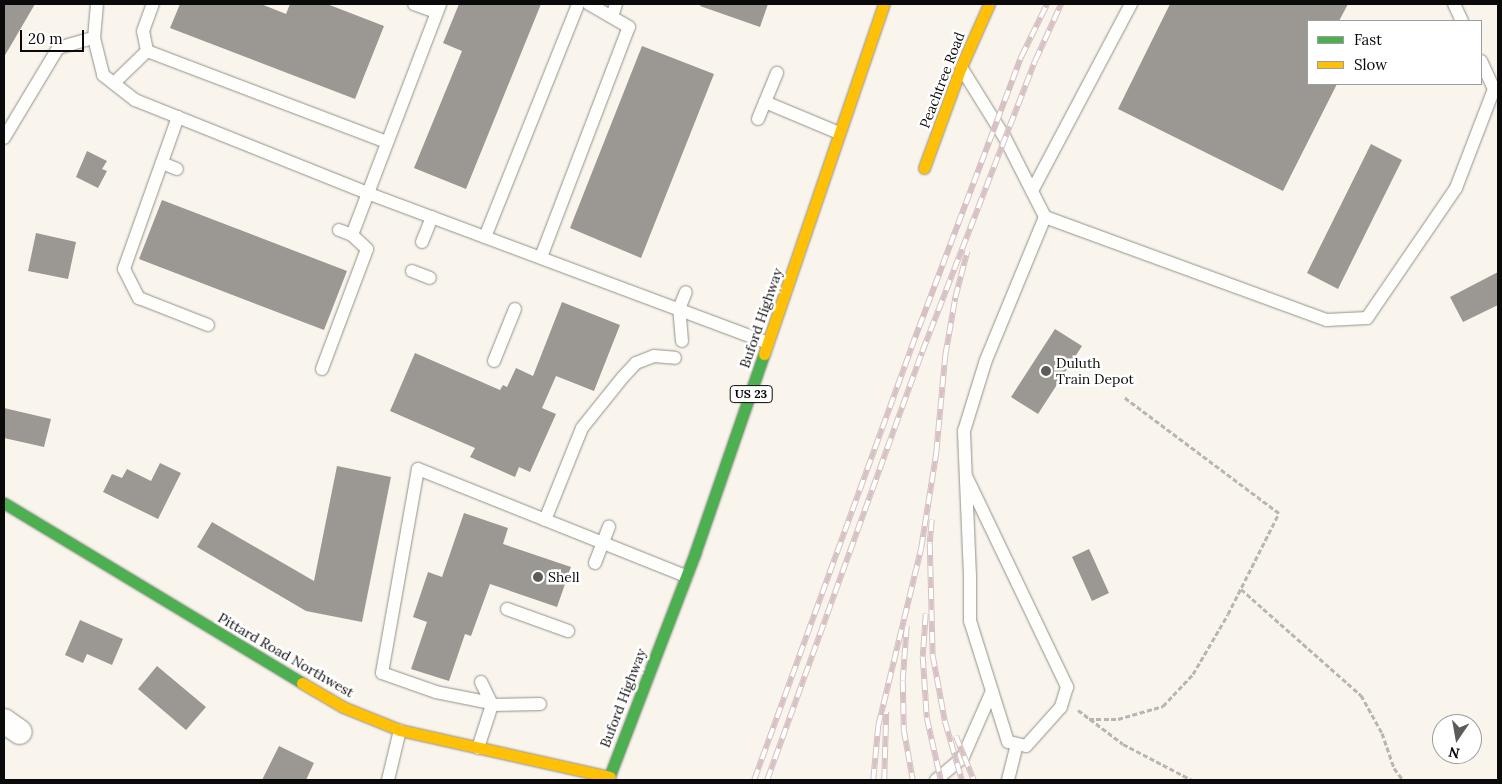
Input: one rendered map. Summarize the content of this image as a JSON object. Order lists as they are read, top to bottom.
{
  "streets": {
    "street": [
      "Peachtree Road",
      "Buford Highway",
      "US 23",
      "Pittard Road Northwest"
    ]
  },
  "crossings": [
    ["Buford Highway", "Pittard Road Northwest"]
  ],
  "places": ["Duluth Train Depot", "Shell"],
  "legend": ["Fast", "Slow"],
  "scale_bar": "20 m",
  "north": "bottom"
}
